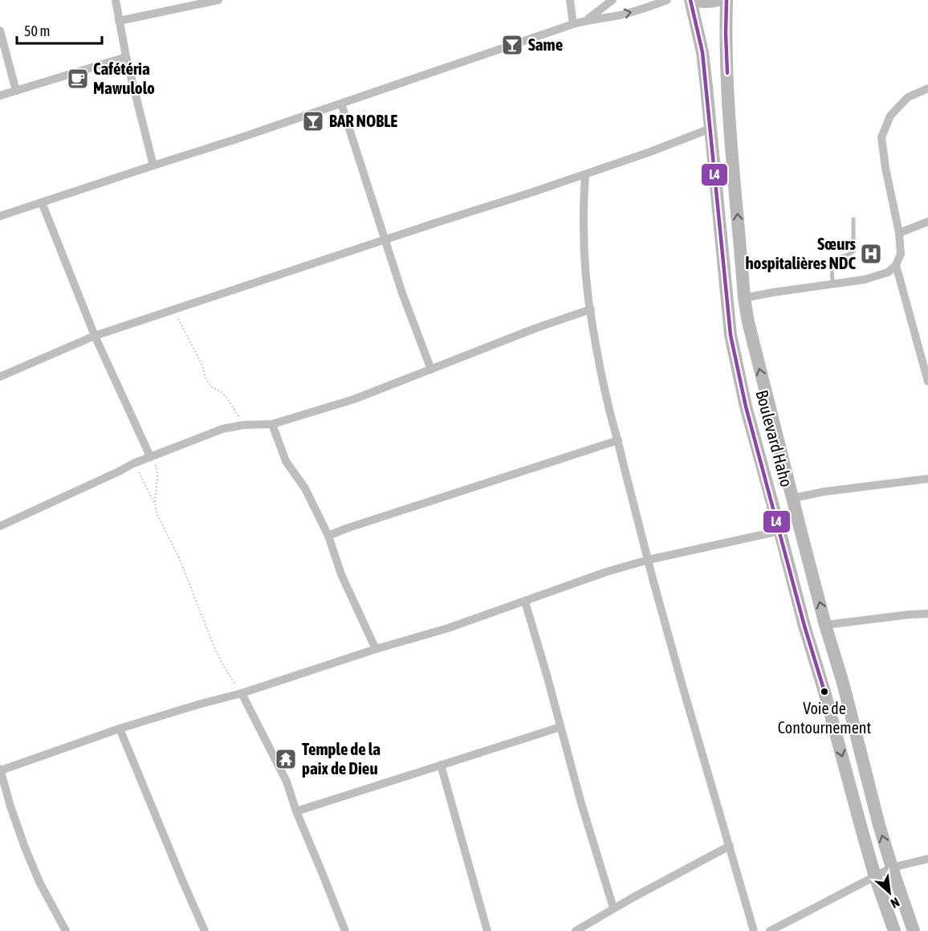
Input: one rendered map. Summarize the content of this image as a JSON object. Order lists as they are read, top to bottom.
{
  "streets": {
    "main road": ["Boulevard Haho"]
  },
  "places": {
    "bar": ["Same", "BAR NOBLE"],
    "cafe": ["Cafétéria Mawulolo"],
    "hospital": ["Sœurs hospitalières NDC"],
    "other": ["Voie de Contournement"],
    "temple": ["Temple de la paix de Dieu"]
  },
  "lines": ["transit line L4"],
  "scale_bar": "50 m",
  "north": "bottom right"
}
